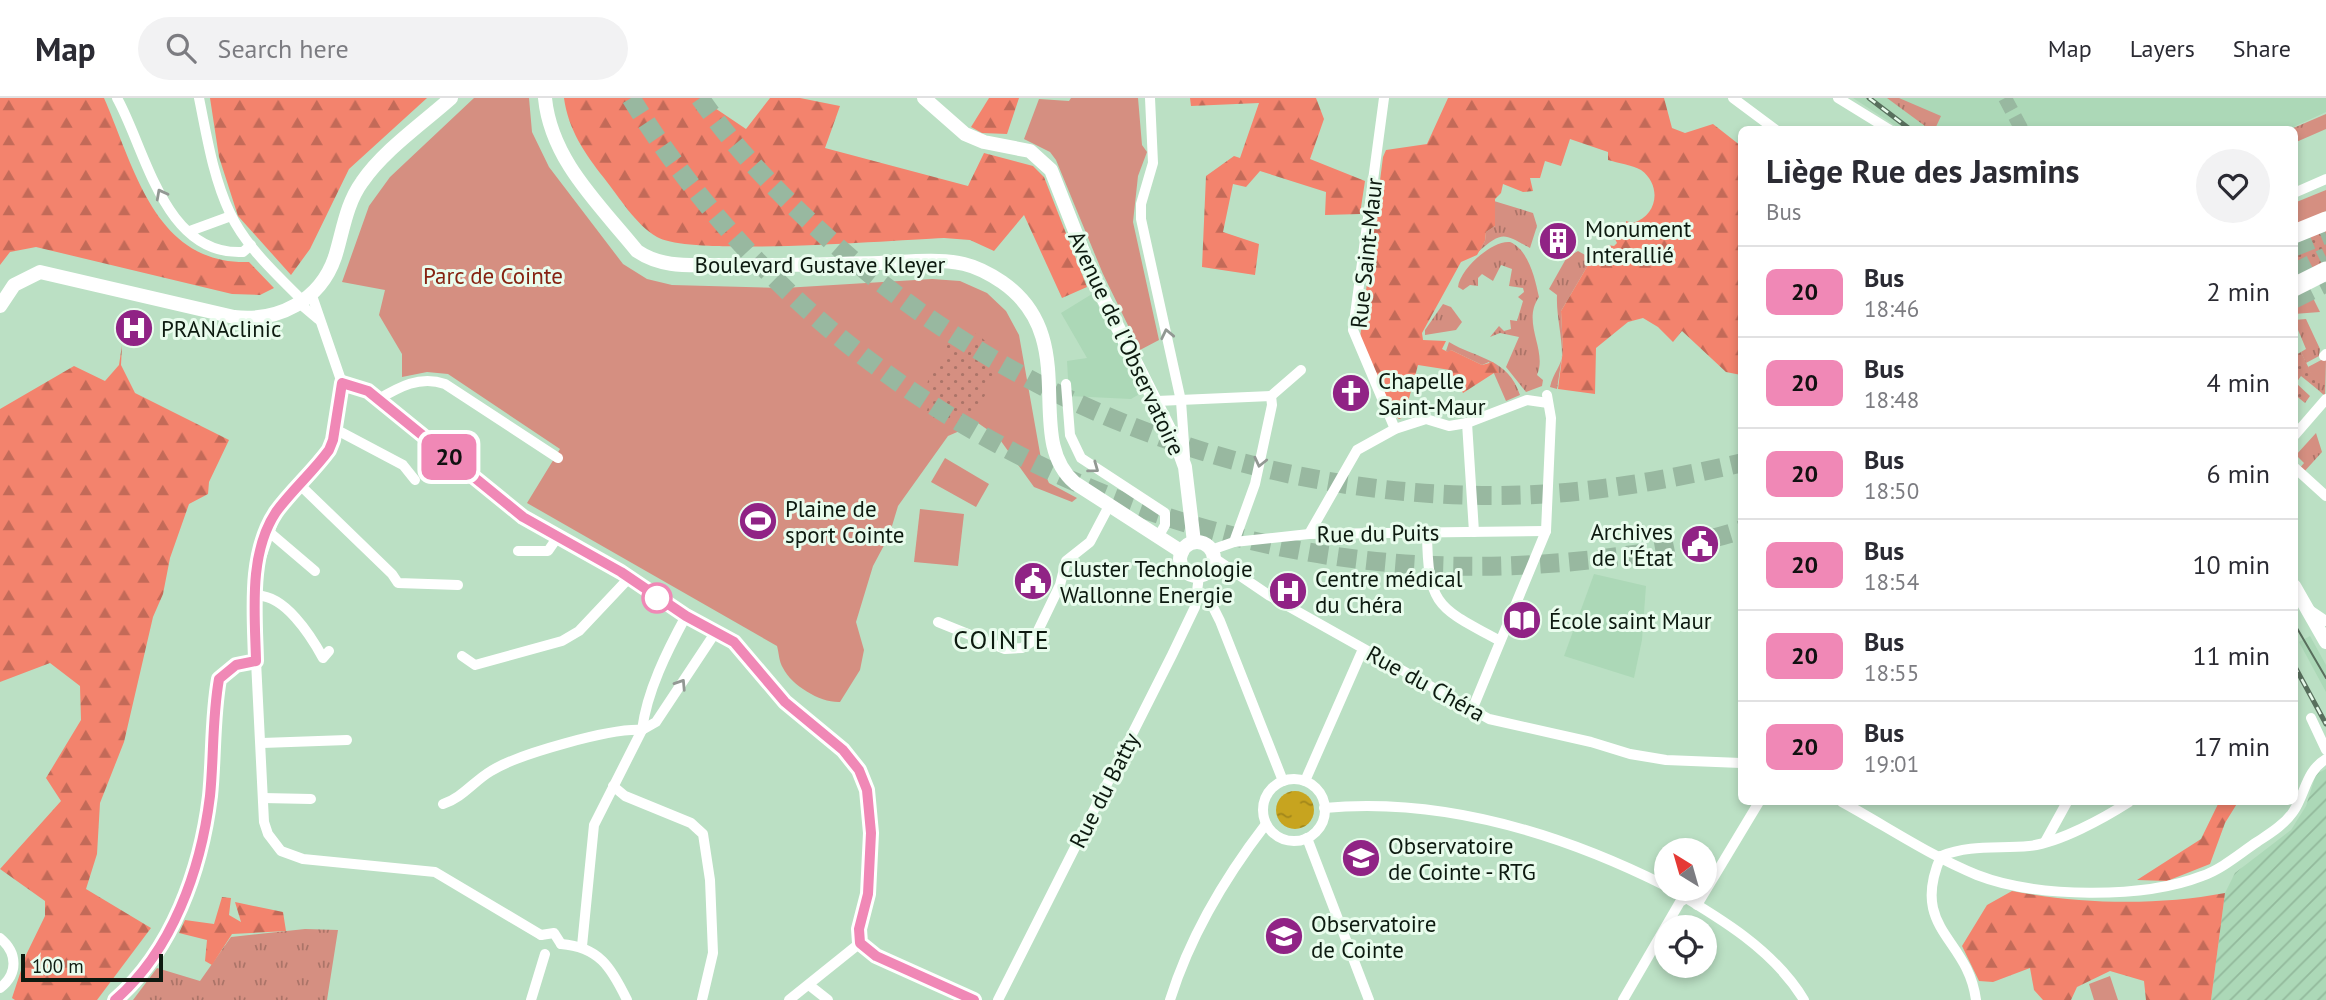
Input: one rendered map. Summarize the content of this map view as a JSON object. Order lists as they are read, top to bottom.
{
  "streets": {
    "street": [
      "Rue Saint-Maur",
      "Boulevard Gustave Kleyer",
      "Avenue de l'Observatoire",
      "Rue du Puits",
      "Rue du Chéra",
      "Rue du Batty"
    ]
  },
  "crossings": [
    ["Boulevard Gustave Kleyer", "Avenue de l'Observatoire"],
    ["Boulevard Gustave Kleyer", "Rue du Puits"],
    ["Boulevard Gustave Kleyer", "Rue du Chéra"],
    ["Boulevard Gustave Kleyer", "Rue du Batty"],
    ["Avenue de l'Observatoire", "Rue du Puits"],
    ["Avenue de l'Observatoire", "Rue du Chéra"],
    ["Avenue de l'Observatoire", "Rue du Batty"],
    ["Rue du Puits", "Rue du Chéra"],
    ["Rue du Puits", "Rue du Batty"],
    ["Rue du Chéra", "Rue du Batty"]
  ],
  "districts": ["COINTE"],
  "parks": ["Parc de Cointe"],
  "places": {
    "building": ["Monument Interallié"],
    "hospital": ["PRANAclinic", "Centre médical du Chéra"],
    "church": ["Chapelle Saint-Maur"],
    "sports": ["Plaine de sport Cointe"],
    "public building": ["Archives de l'État", "Cluster Technologie Wallonne Energie"],
    "library": ["École saint Maur"],
    "school or university": ["Observatoire de Cointe - RTG", "Observatoire de Cointe"]
  },
  "lines": ["bus line 20"],
  "scale_bar": "100 m",
  "north": "top left",
  "page": {
    "header": "Map",
    "search": "Search here",
    "nav": ["Map", "Layers", "Share"],
    "on_map": "20",
    "heading": ["Liège Rue des Jasmins", "Bus"],
    "list": [
      {
        "mark": "20",
        "name": "Bus",
        "note": "18:46",
        "value": "2 min"
      },
      {
        "mark": "20",
        "name": "Bus",
        "note": "18:48",
        "value": "4 min"
      },
      {
        "mark": "20",
        "name": "Bus",
        "note": "18:50",
        "value": "6 min"
      },
      {
        "mark": "20",
        "name": "Bus",
        "note": "18:54",
        "value": "10 min"
      },
      {
        "mark": "20",
        "name": "Bus",
        "note": "18:55",
        "value": "11 min"
      },
      {
        "mark": "20",
        "name": "Bus",
        "note": "19:01",
        "value": "17 min"
      }
    ],
    "scale": "100 m"
  }
}
